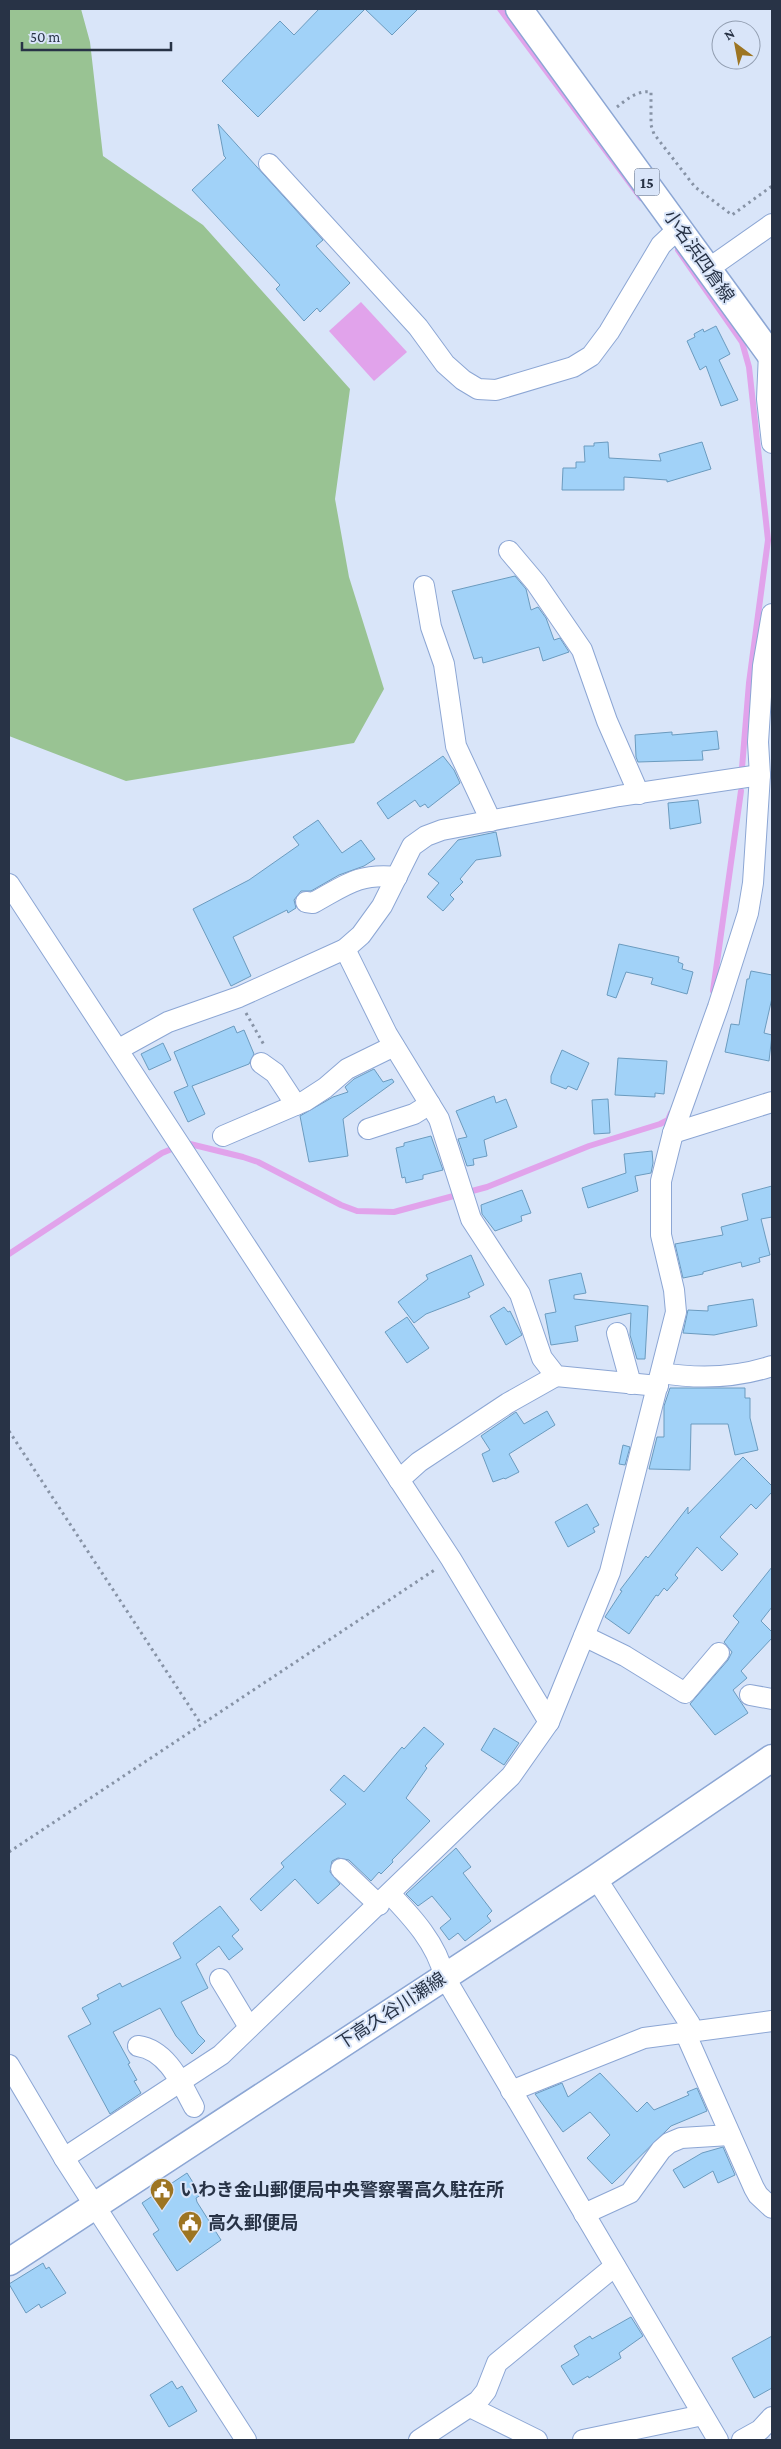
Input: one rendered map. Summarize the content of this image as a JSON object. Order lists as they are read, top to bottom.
{
  "streets": {
    "main road": ["15", "小名浜四倉線", "下高久谷川瀬線"]
  },
  "places": {
    "public building": ["いわき金山郵便局中央警察署高久駐在所", "高久郵便局"]
  },
  "scale_bar": "50 m",
  "north": "top left"
}
